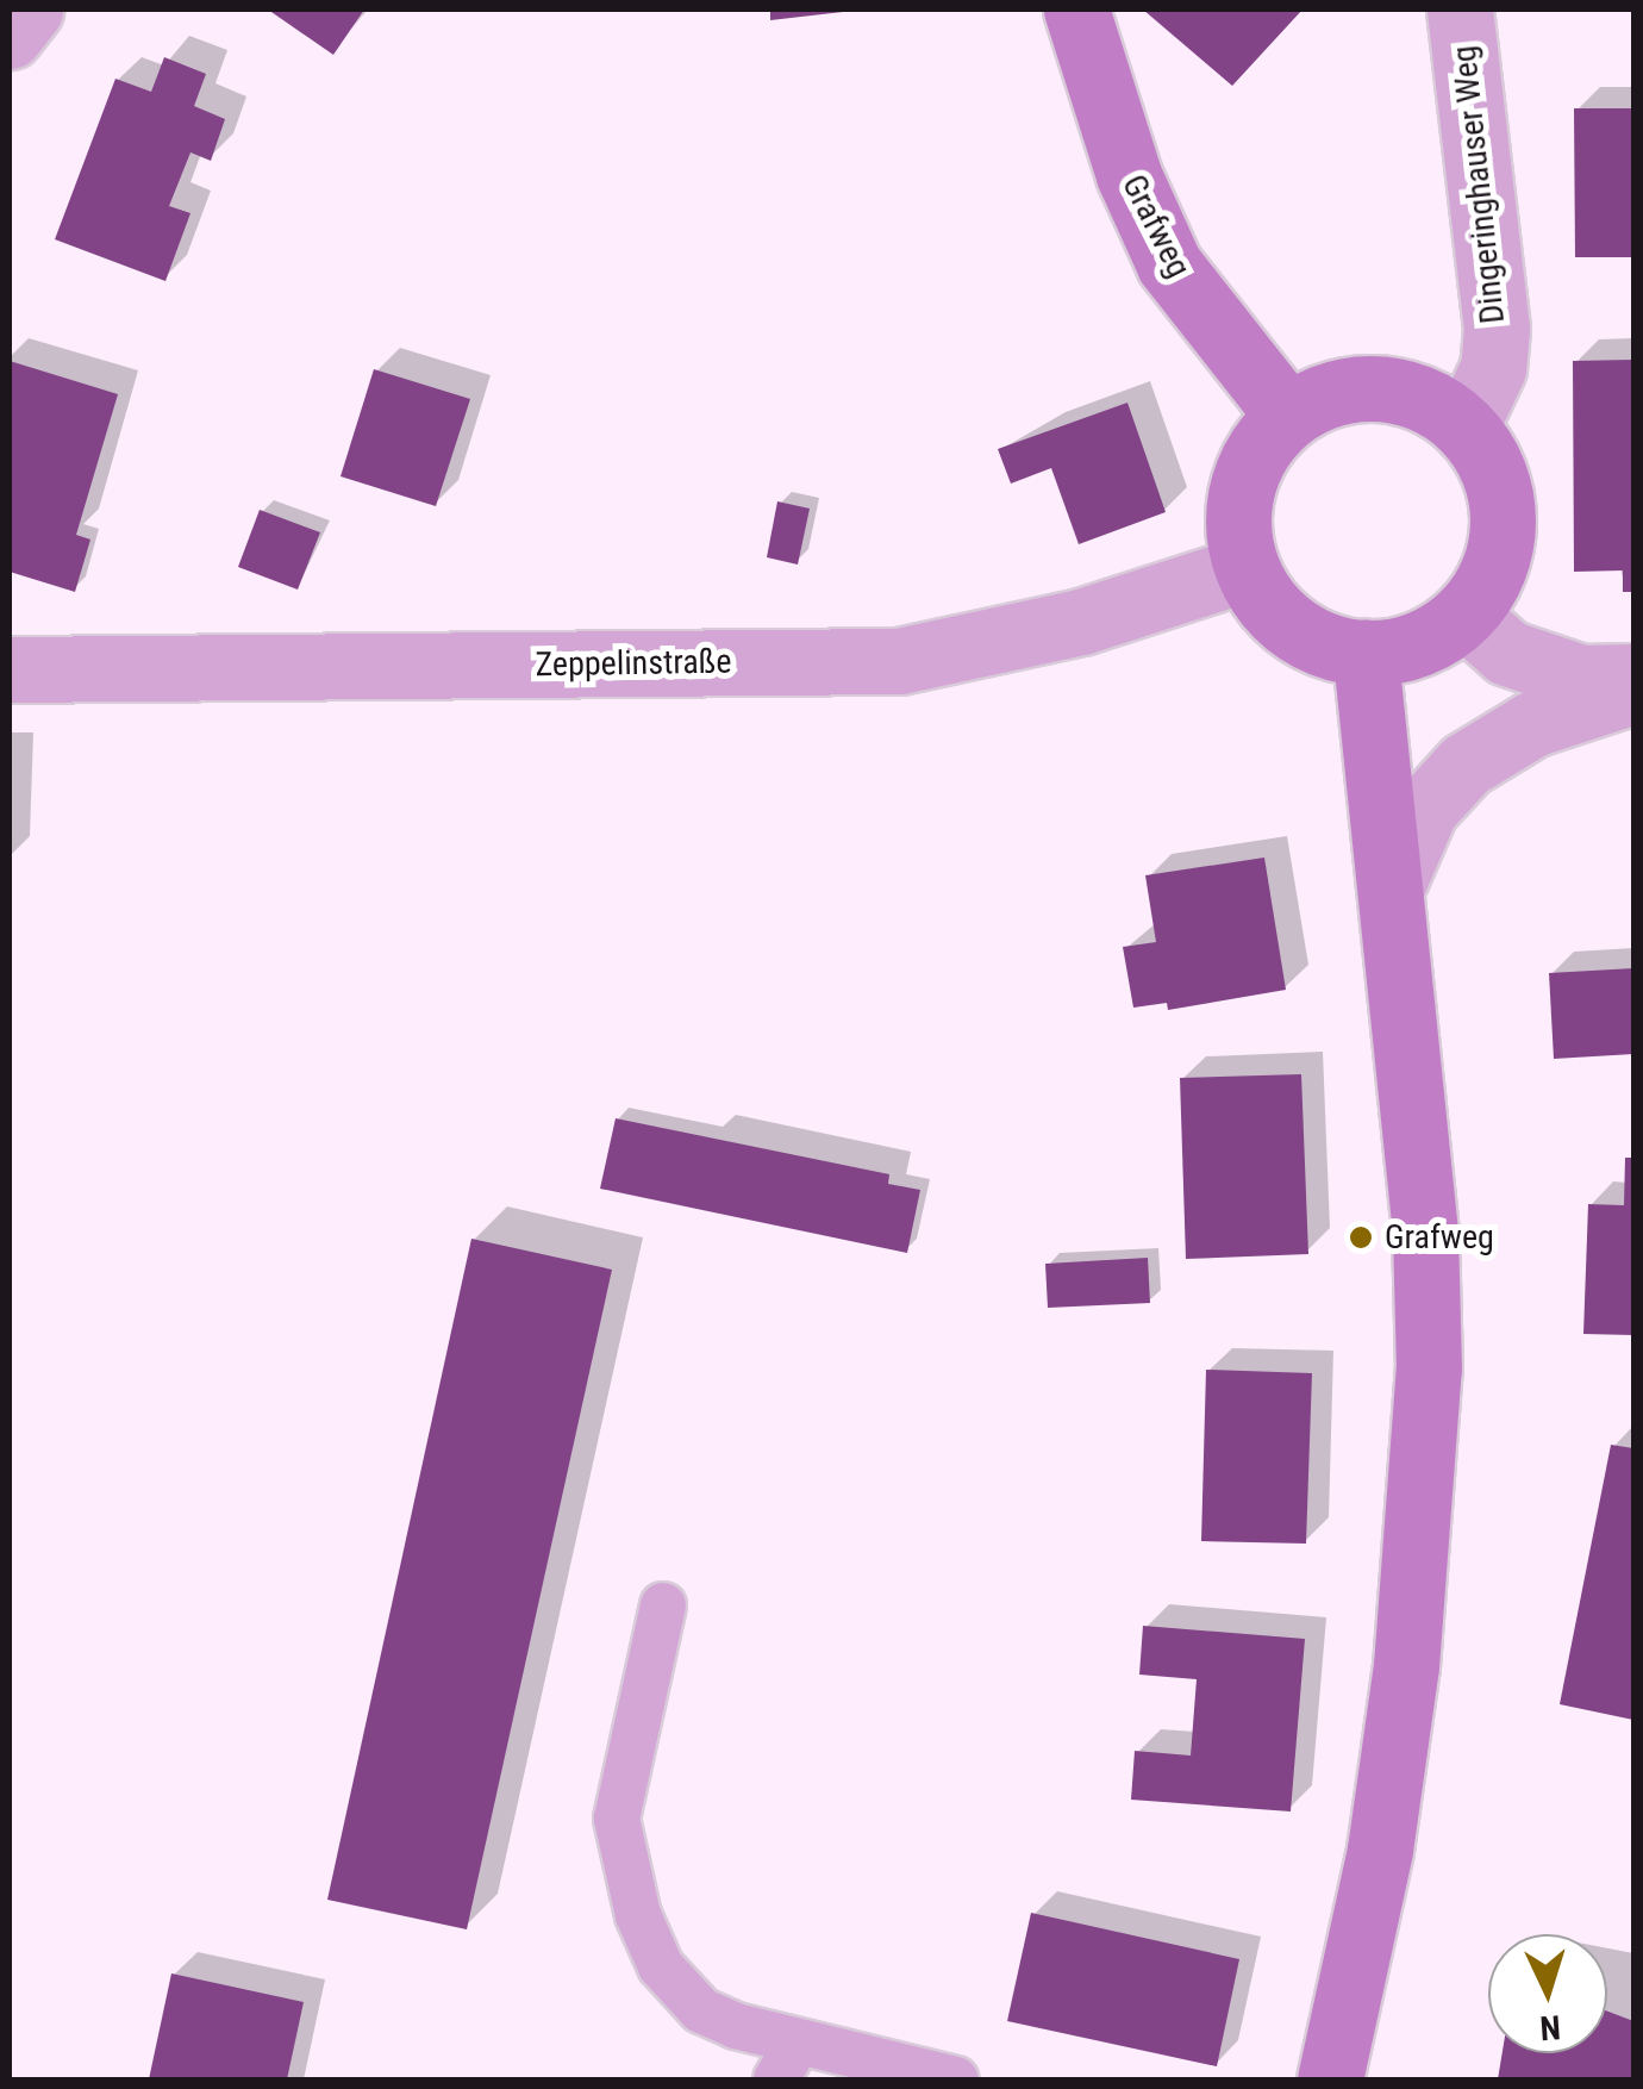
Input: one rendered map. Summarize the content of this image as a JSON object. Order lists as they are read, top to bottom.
{
  "streets": {
    "main road": ["Grafweg"],
    "street": ["Dingeringhauser Weg", "Zeppelinstraße"]
  },
  "crossings": [
    ["Dingeringhauser Weg", "Grafweg"],
    ["Dingeringhauser Weg", "Zeppelinstraße"],
    ["Grafweg", "Zeppelinstraße"]
  ],
  "places": ["Grafweg"],
  "north": "bottom"
}
